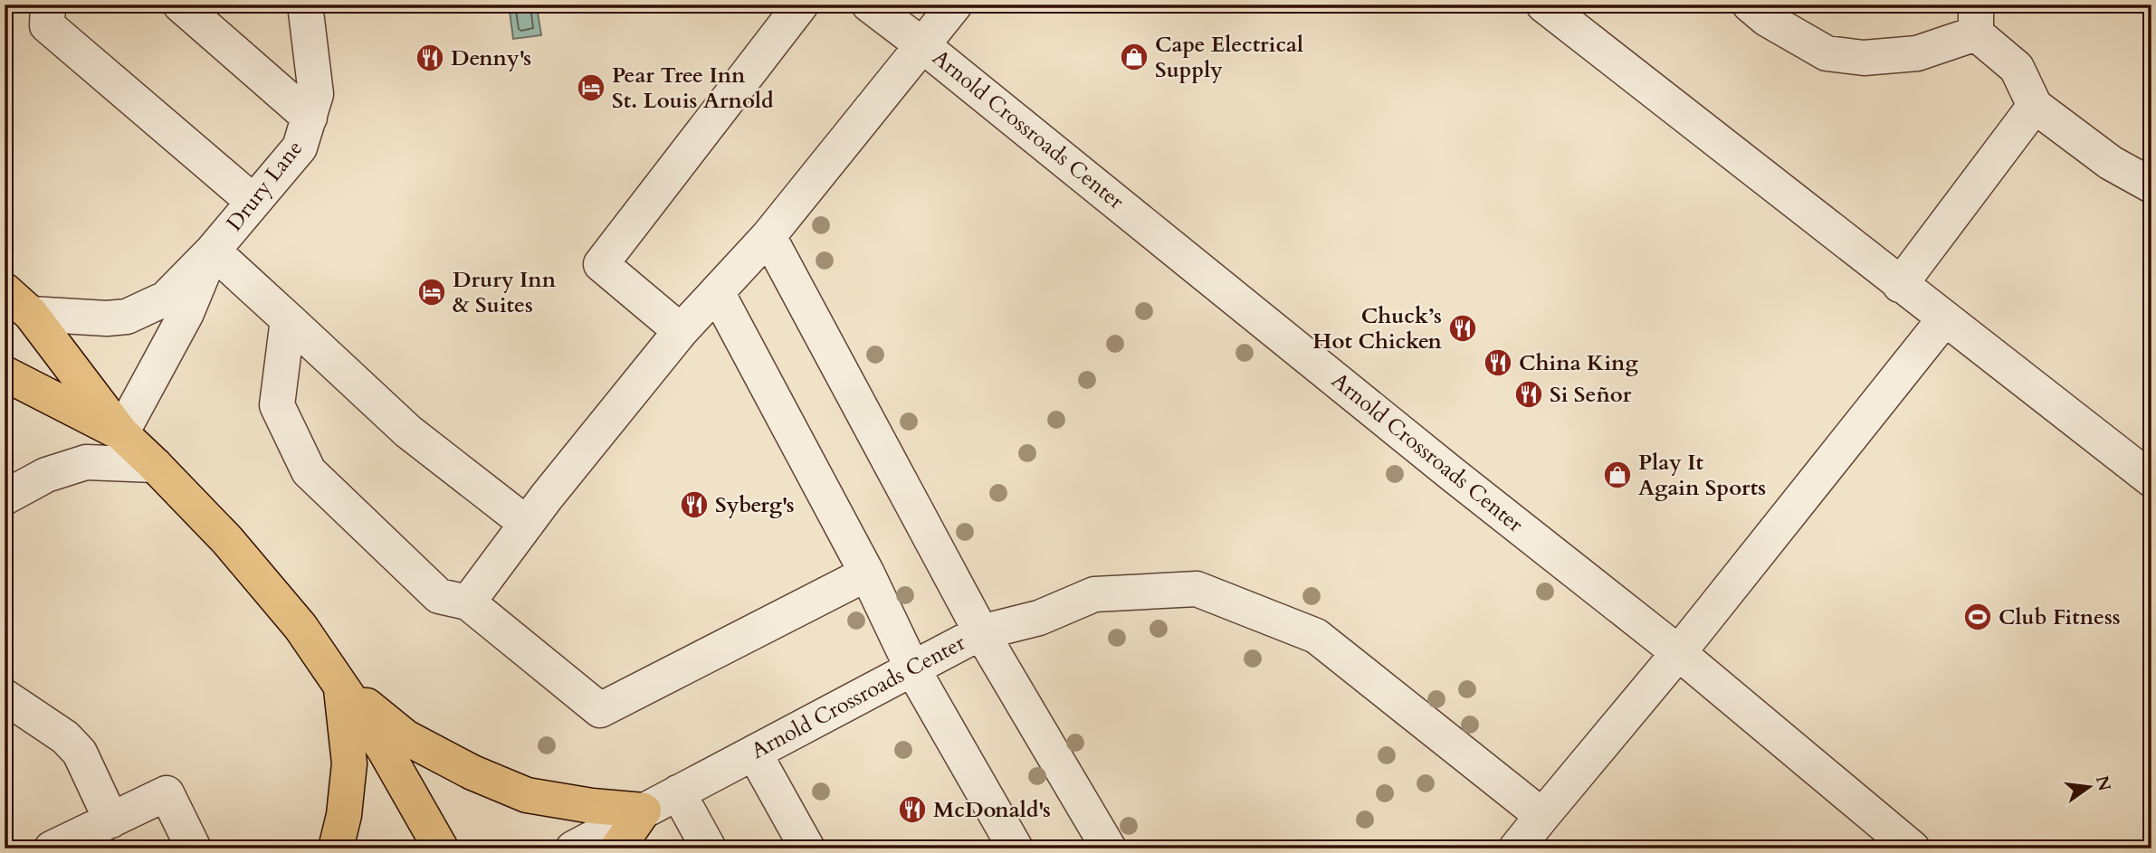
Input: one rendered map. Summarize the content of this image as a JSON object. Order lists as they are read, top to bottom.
{
  "streets": {
    "street": ["Arnold Crossroads Center", "Drury Lane"]
  },
  "places": {
    "shop": ["Cape Electrical Supply", "Play It Again Sports"],
    "restaurant": [
      "Denny's",
      "Chuck’s Hot Chicken",
      "China King",
      "Si Señor",
      "Syberg's",
      "McDonald's"
    ],
    "hotel": ["Pear Tree Inn St. Louis Arnold", "Drury Inn & Suites"],
    "sports": ["Club Fitness"]
  },
  "north": "right"
}
